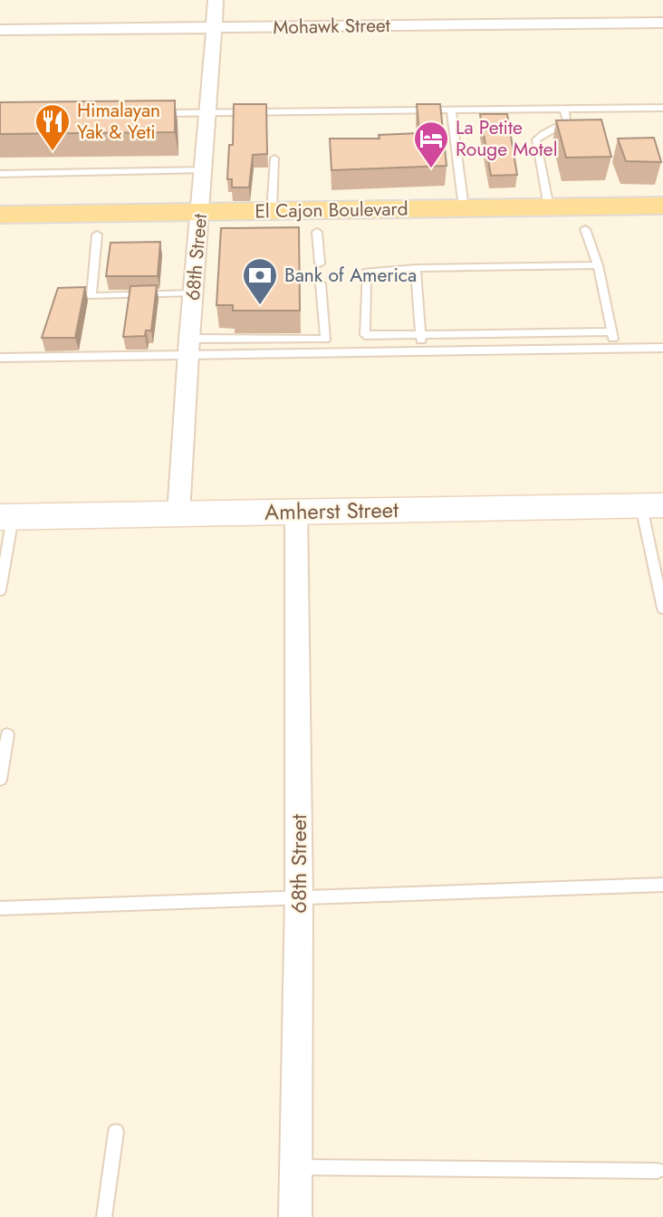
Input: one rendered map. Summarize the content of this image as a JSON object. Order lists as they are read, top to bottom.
{
  "streets": {
    "main road": ["El Cajon Boulevard"],
    "street": ["Mohawk Street", "68th Street", "Amherst Street"]
  },
  "crossings": [
    ["Mohawk Street", "68th Street"],
    ["El Cajon Boulevard", "68th Street"],
    ["68th Street", "Amherst Street"]
  ],
  "places": {
    "restaurant": ["Himalayan Yak & Yeti"],
    "hotel": ["La Petite Rouge Motel"],
    "bank": ["Bank of America"]
  }
}
